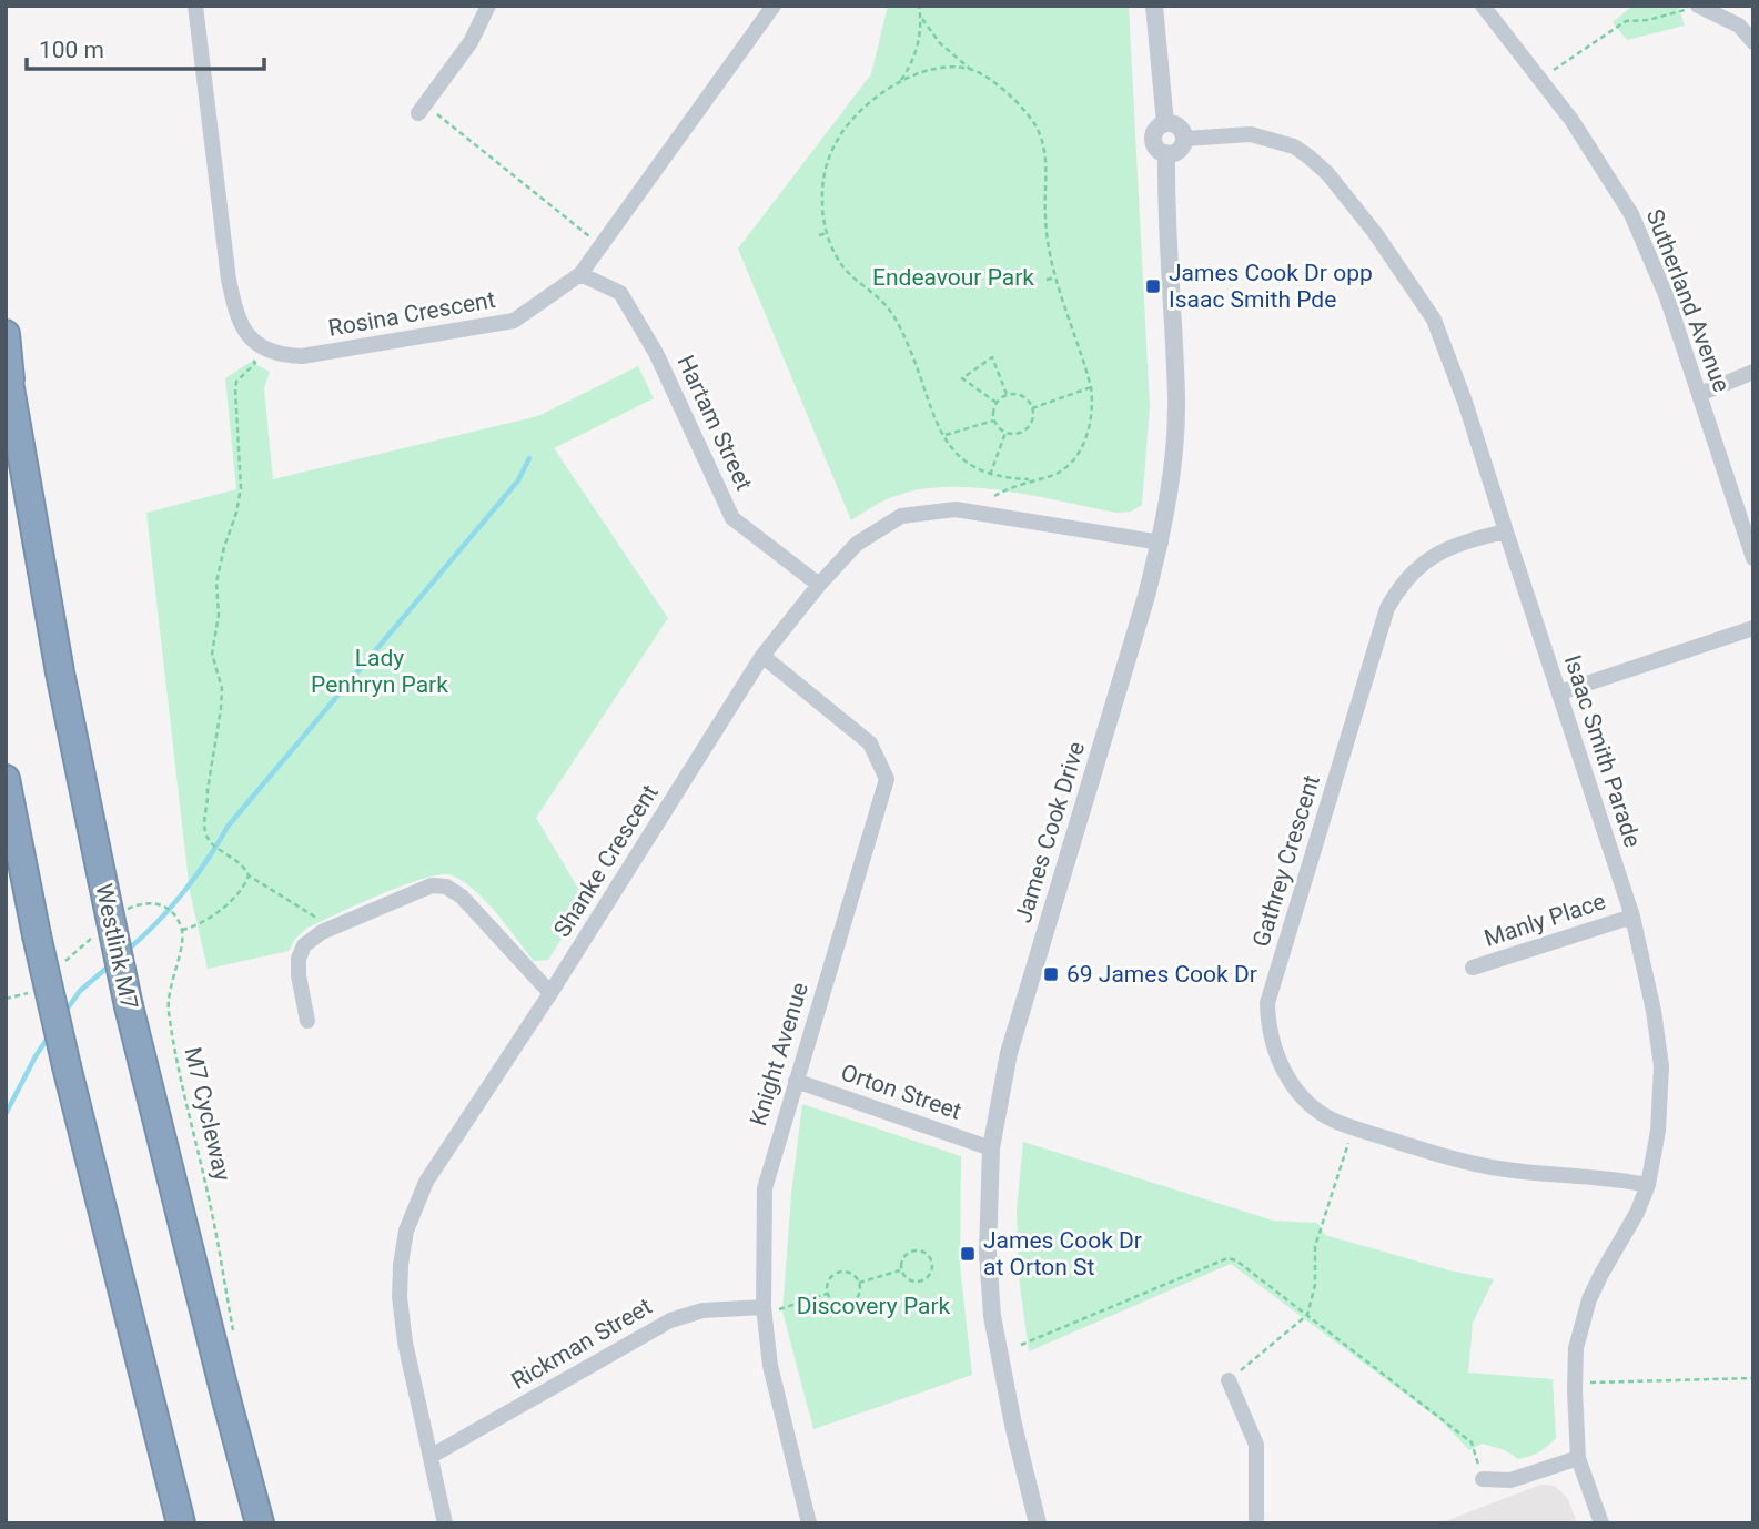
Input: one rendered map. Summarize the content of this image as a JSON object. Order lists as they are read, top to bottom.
{
  "streets": {
    "highway": ["Westlink M7"],
    "street": [
      "Sutherland Avenue",
      "Rosina Crescent",
      "Hartam Street",
      "Isaac Smith Parade",
      "James Cook Drive",
      "Shanke Crescent",
      "Gathrey Crescent",
      "Manly Place",
      "Knight Avenue",
      "Orton Street",
      "Rickman Street"
    ],
    "path": ["M7 Cycleway"]
  },
  "crossings": [
    ["Rosina Crescent", "Hartam Street"],
    ["Hartam Street", "Shanke Crescent"],
    ["Isaac Smith Parade", "James Cook Drive"],
    ["Isaac Smith Parade", "Gathrey Crescent"],
    ["Isaac Smith Parade", "Manly Place"],
    ["James Cook Drive", "Shanke Crescent"],
    ["James Cook Drive", "Orton Street"],
    ["Shanke Crescent", "Knight Avenue"],
    ["Shanke Crescent", "Rickman Street"],
    ["Knight Avenue", "Orton Street"],
    ["Knight Avenue", "Rickman Street"]
  ],
  "parks": ["Endeavour Park", "Lady Penhryn Park", "Discovery Park"],
  "places": {
    "transit": ["James Cook Dr opp Isaac Smith Pde", "69 James Cook Dr", "James Cook Dr at Orton St"]
  },
  "scale_bar": "100 m"
}
